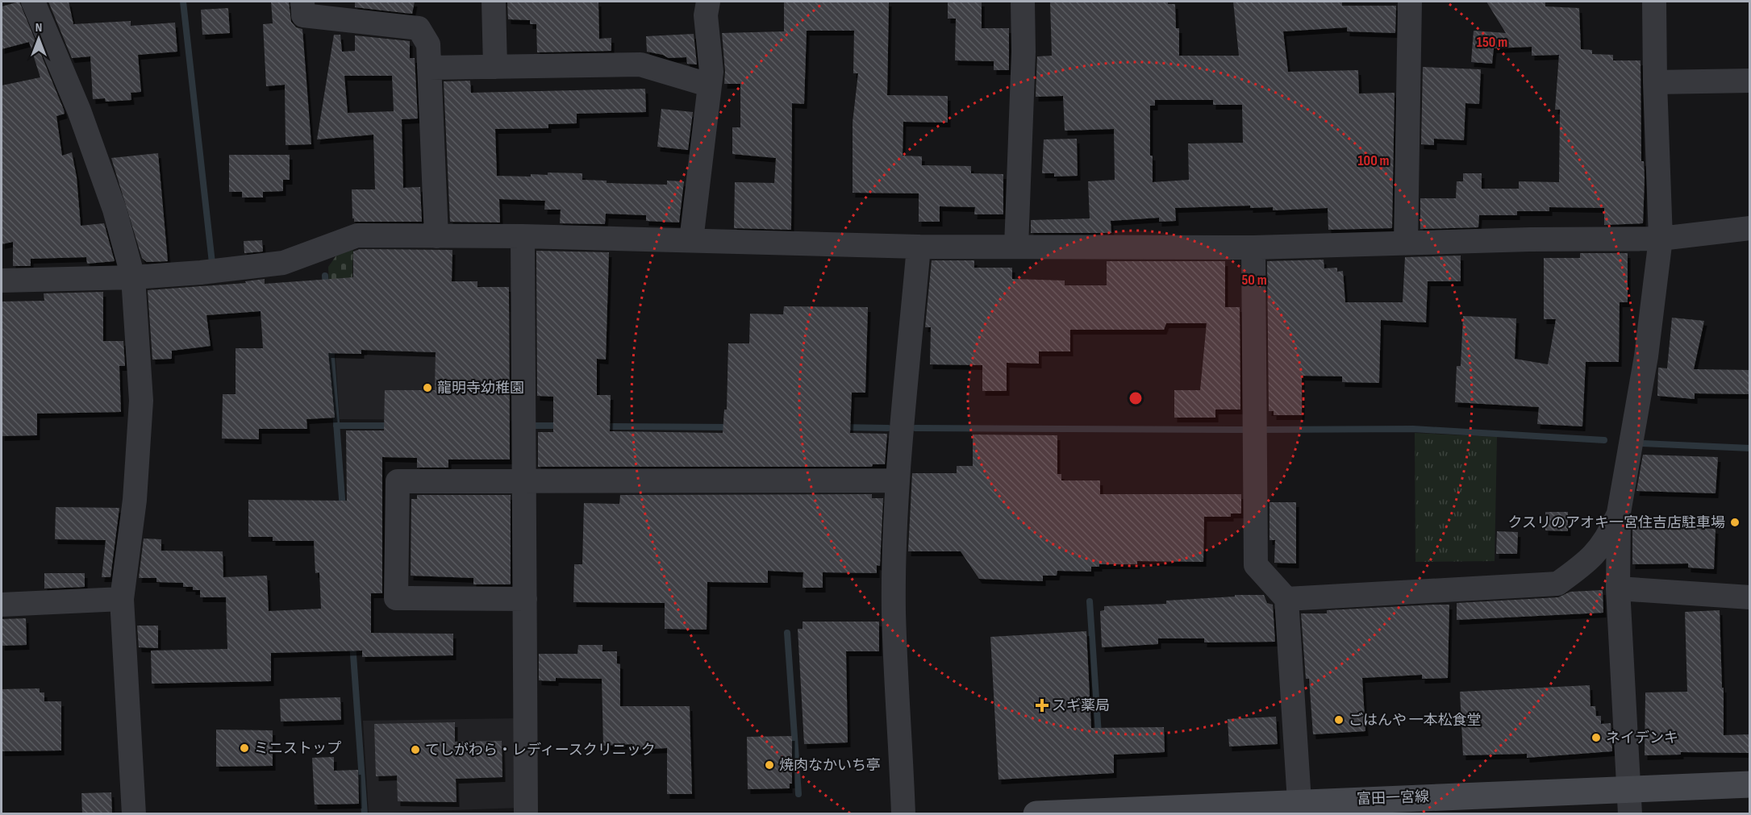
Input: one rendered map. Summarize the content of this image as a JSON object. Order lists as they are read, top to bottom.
{
  "streets": {
    "main road": ["富田一宮線"]
  },
  "places": {
    "other": [
      "龍明寺幼稚園",
      "クスリのアオキ一宮住吉店駐車場",
      "ごはんや 一本松食堂",
      "ネイデンキ",
      "ミニストップ",
      "てしがわら・レディースクリニック",
      "焼肉なかいち亭"
    ],
    "health": ["スギ薬局"]
  },
  "north": "top",
  "rings": ["150 m", "100 m", "50 m"]
}
